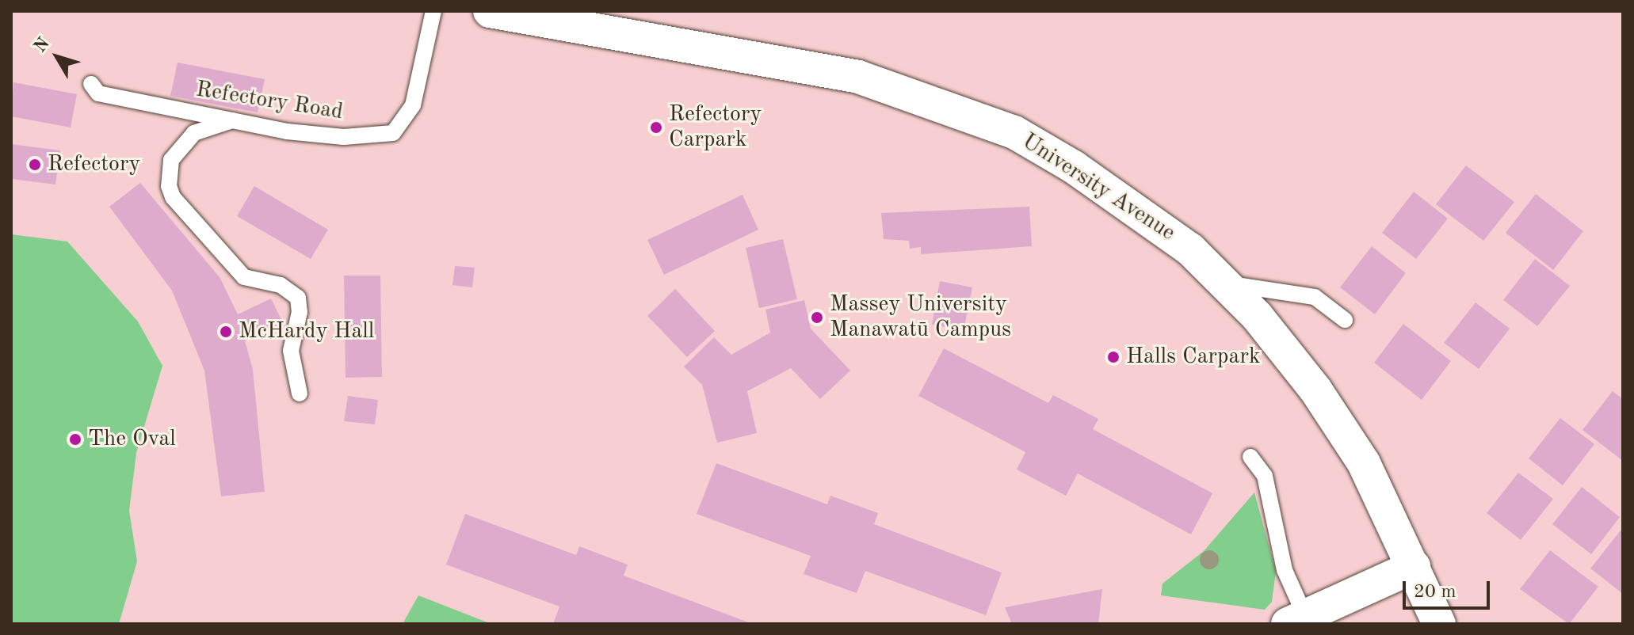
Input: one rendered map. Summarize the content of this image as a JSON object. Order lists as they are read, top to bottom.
{
  "streets": {
    "street": ["University Avenue"],
    "lane": ["Refectory Road"]
  },
  "places": [
    "Refectory Carpark",
    "Refectory",
    "Massey University Manawatū Campus",
    "McHardy Hall",
    "Halls Carpark",
    "The Oval"
  ],
  "scale_bar": "20 m",
  "north": "top left"
}
